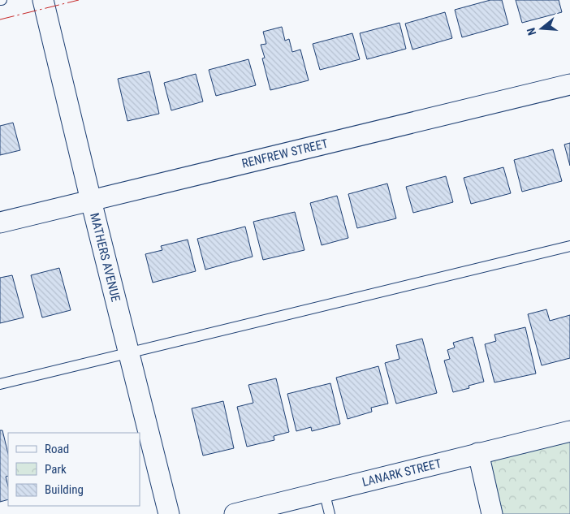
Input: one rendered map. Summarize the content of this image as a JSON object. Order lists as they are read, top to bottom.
{
  "streets": {
    "street": ["RENFREW STREET", "MATHERS AVENUE", "LANARK STREET"]
  },
  "crossings": [
    ["RENFREW STREET", "MATHERS AVENUE"]
  ],
  "legend": ["Road", "Park", "Building"],
  "north": "left"
}
